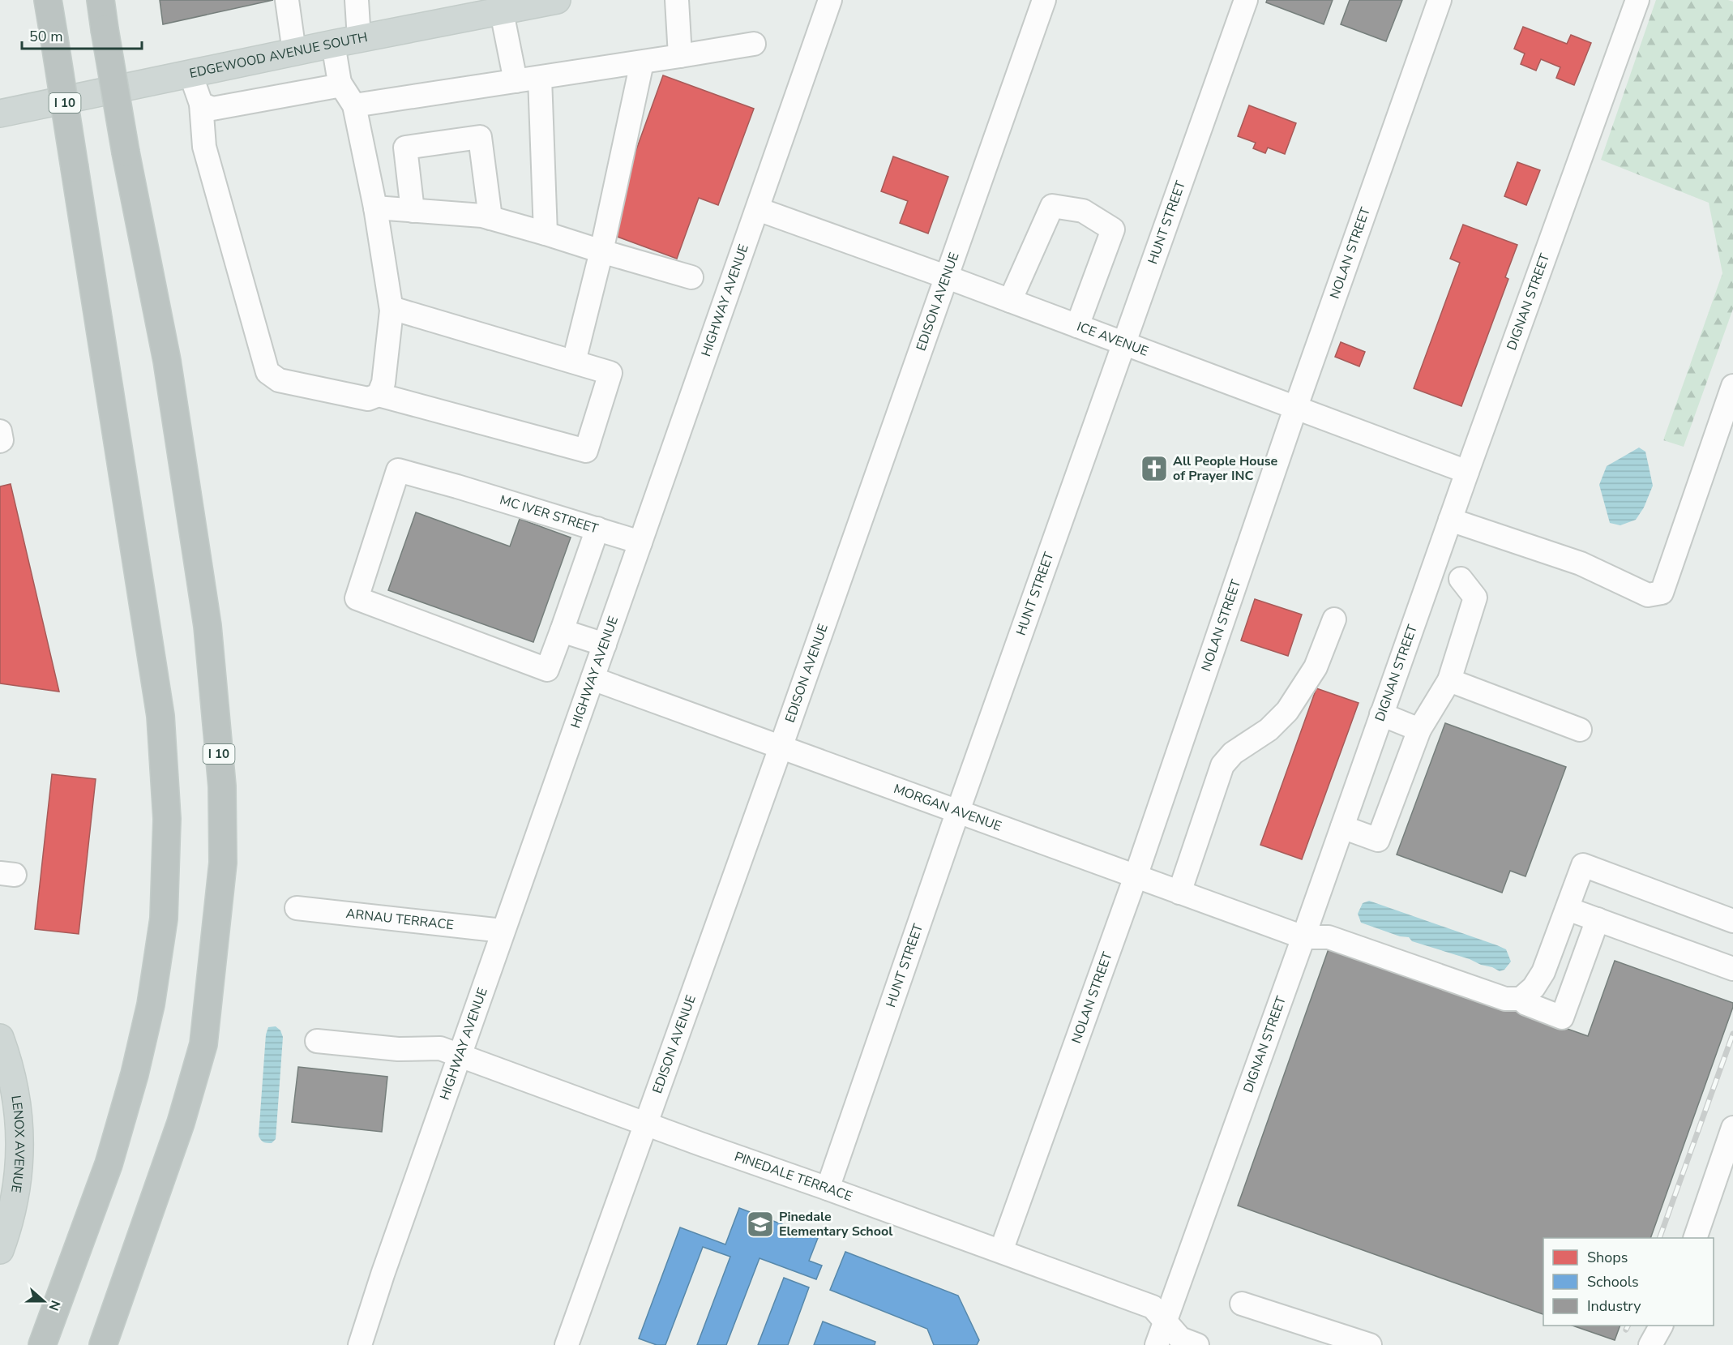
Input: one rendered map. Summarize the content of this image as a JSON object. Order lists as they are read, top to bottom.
{
  "streets": {
    "highway": ["I 10"],
    "main road": ["EDGEWOOD AVENUE SOUTH", "LENOX AVENUE"],
    "street": [
      "HUNT STREET",
      "NOLAN STREET",
      "HIGHWAY AVENUE",
      "DIGNAN STREET",
      "EDISON AVENUE",
      "ICE AVENUE",
      "MC IVER STREET",
      "MORGAN AVENUE",
      "ARNAU TERRACE",
      "PINEDALE TERRACE"
    ]
  },
  "crossings": [
    ["HUNT STREET", "ICE AVENUE"],
    ["HUNT STREET", "MORGAN AVENUE"],
    ["HUNT STREET", "PINEDALE TERRACE"],
    ["NOLAN STREET", "ICE AVENUE"],
    ["NOLAN STREET", "MORGAN AVENUE"],
    ["NOLAN STREET", "PINEDALE TERRACE"],
    ["HIGHWAY AVENUE", "ICE AVENUE"],
    ["HIGHWAY AVENUE", "MC IVER STREET"],
    ["HIGHWAY AVENUE", "MORGAN AVENUE"],
    ["HIGHWAY AVENUE", "ARNAU TERRACE"],
    ["HIGHWAY AVENUE", "PINEDALE TERRACE"],
    ["DIGNAN STREET", "ICE AVENUE"],
    ["DIGNAN STREET", "MORGAN AVENUE"],
    ["DIGNAN STREET", "PINEDALE TERRACE"],
    ["EDISON AVENUE", "ICE AVENUE"],
    ["EDISON AVENUE", "MORGAN AVENUE"],
    ["EDISON AVENUE", "PINEDALE TERRACE"]
  ],
  "places": {
    "church": ["All People House of Prayer INC"],
    "school or university": ["Pinedale Elementary School"]
  },
  "legend": ["Shops", "Schools", "Industry"],
  "scale_bar": "50 m",
  "north": "right"
}
